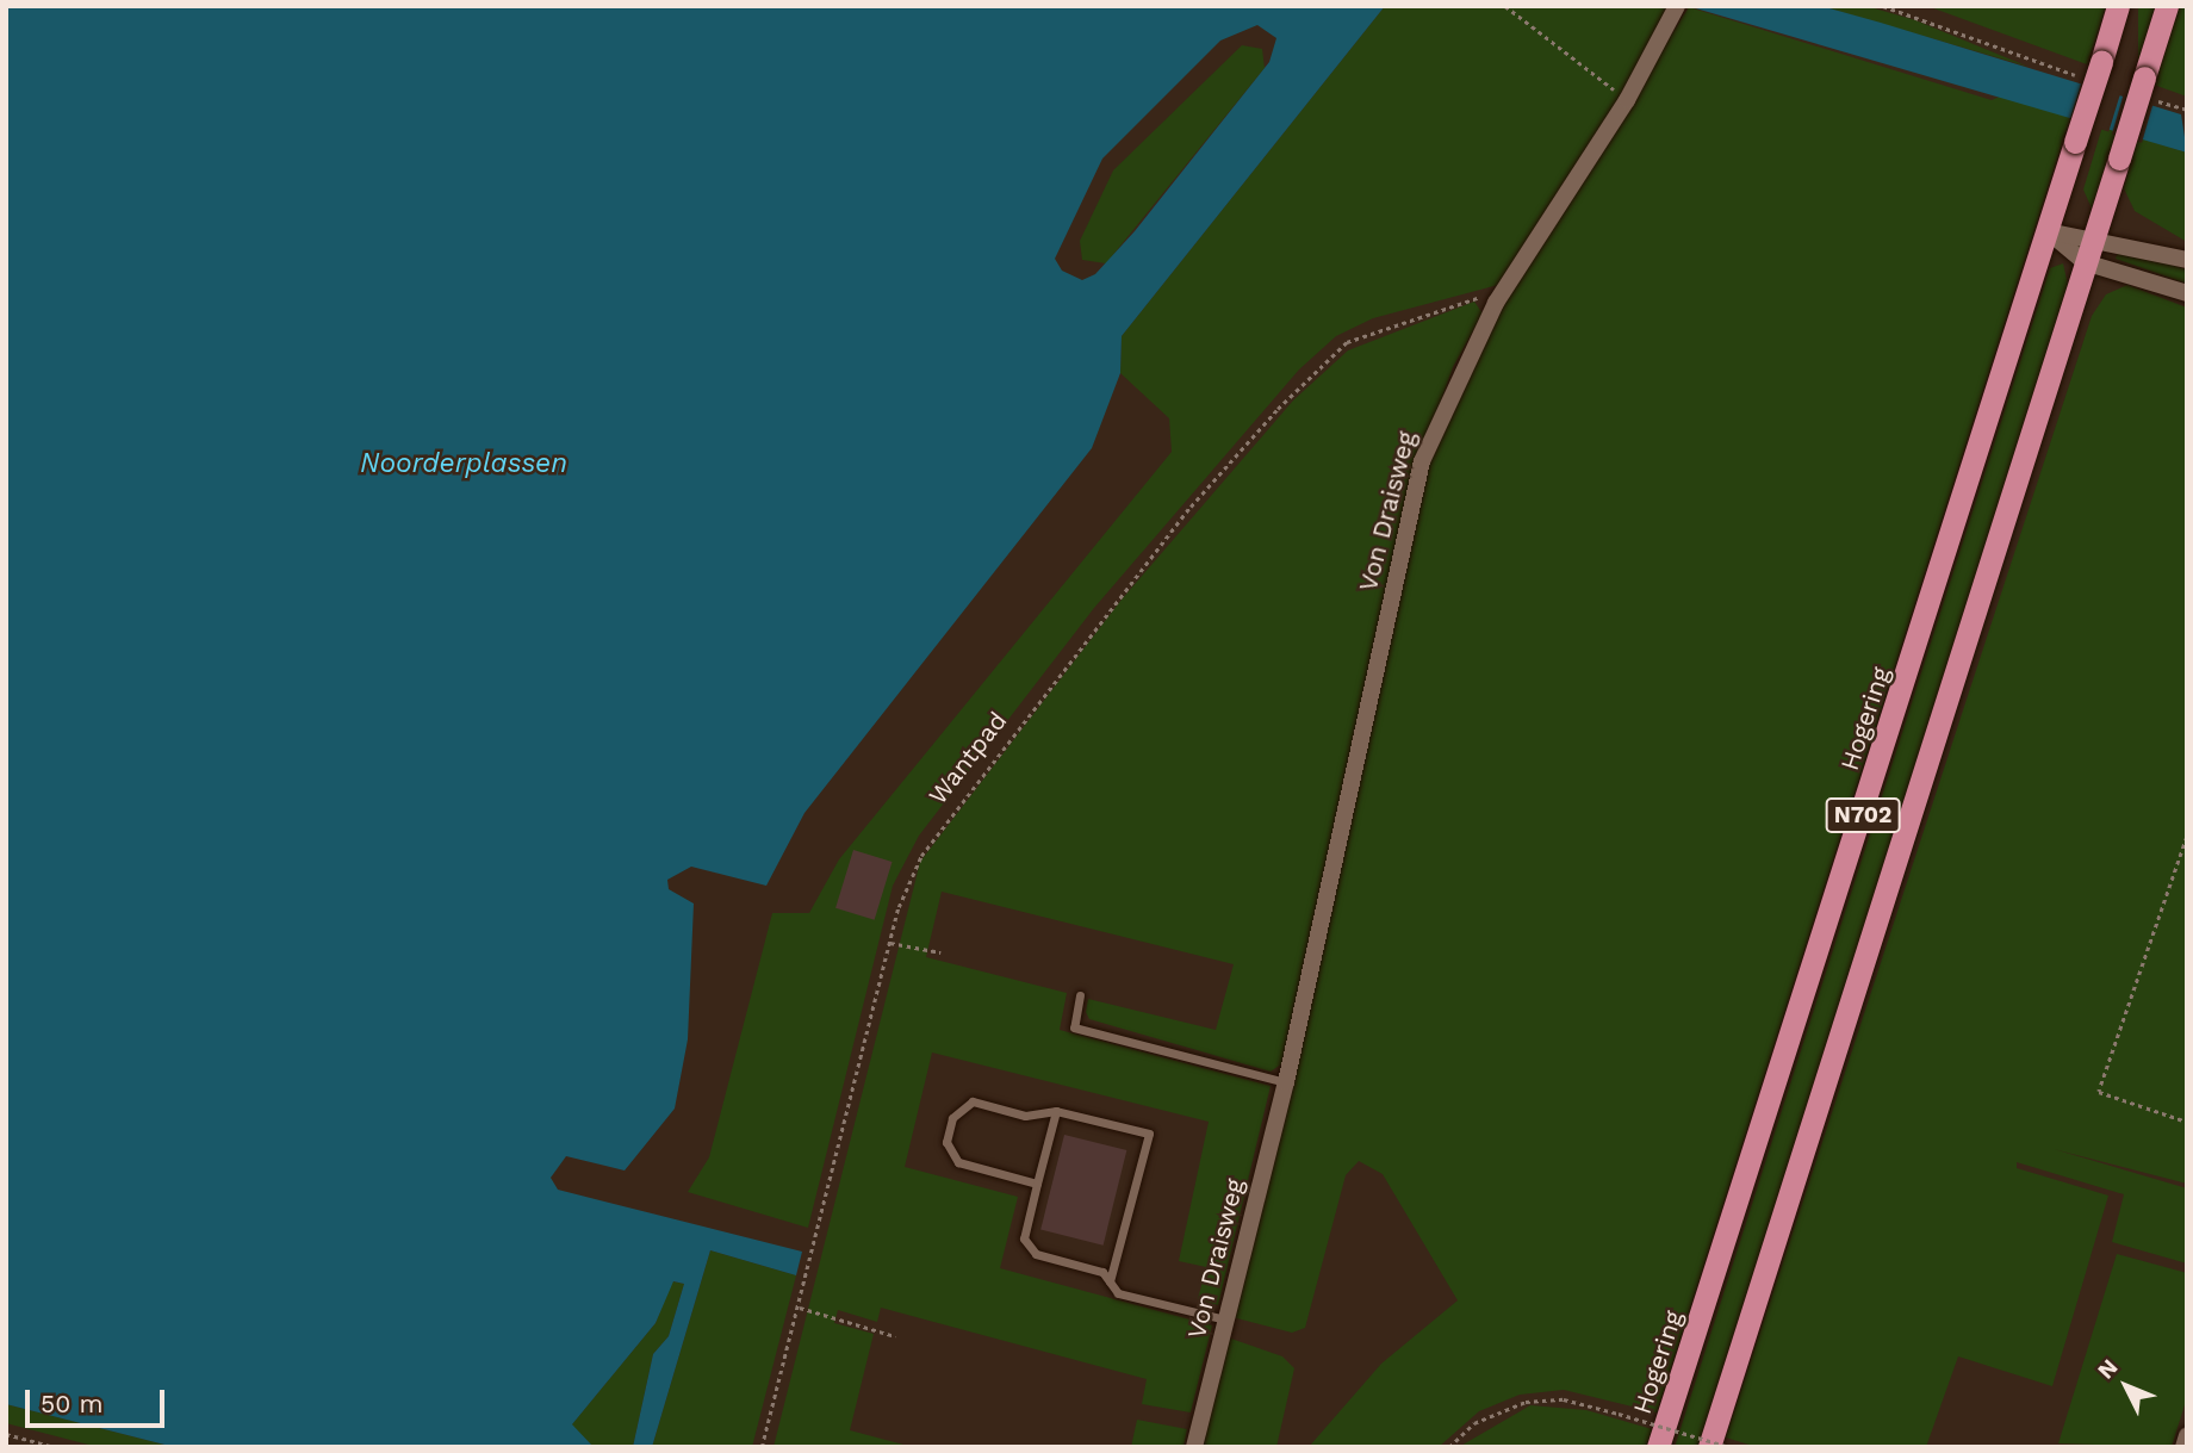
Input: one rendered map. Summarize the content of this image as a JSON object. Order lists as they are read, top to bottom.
{
  "streets": {
    "highway": ["Hogering", "N702"],
    "street": ["Von Draisweg"],
    "path": ["Wantpad"]
  },
  "crossings": [
    ["Von Draisweg", "Wantpad"]
  ],
  "water": ["Noorderplassen"],
  "scale_bar": "50 m",
  "north": "top left"
}
